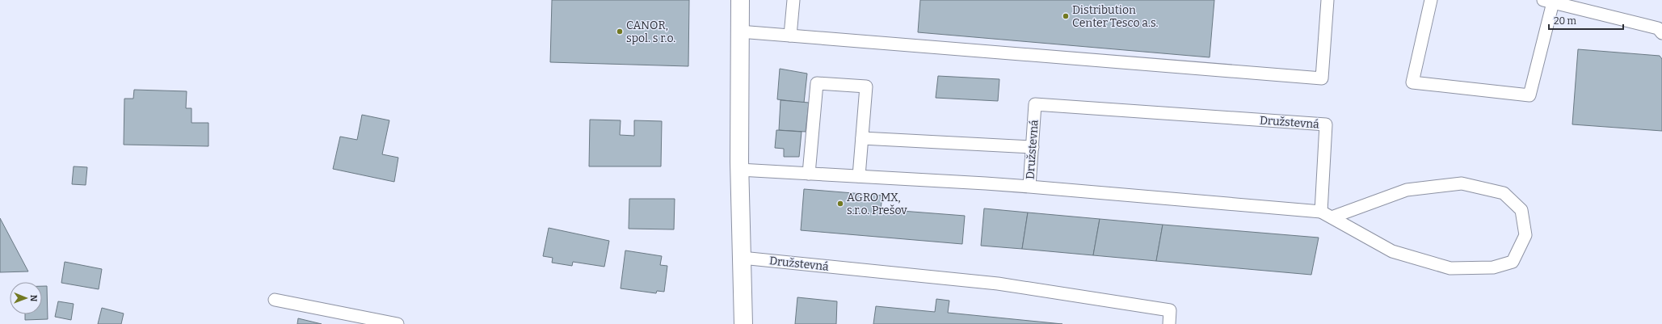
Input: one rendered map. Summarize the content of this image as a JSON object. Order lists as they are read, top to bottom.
{
  "streets": {
    "lane": ["Družstevná"]
  },
  "places": ["Distribution Center Tesco a.s.", "CANOR, spol. s r.o.", "AGRO MX, s.r.o. Prešov"],
  "scale_bar": "20 m",
  "north": "right"
}
